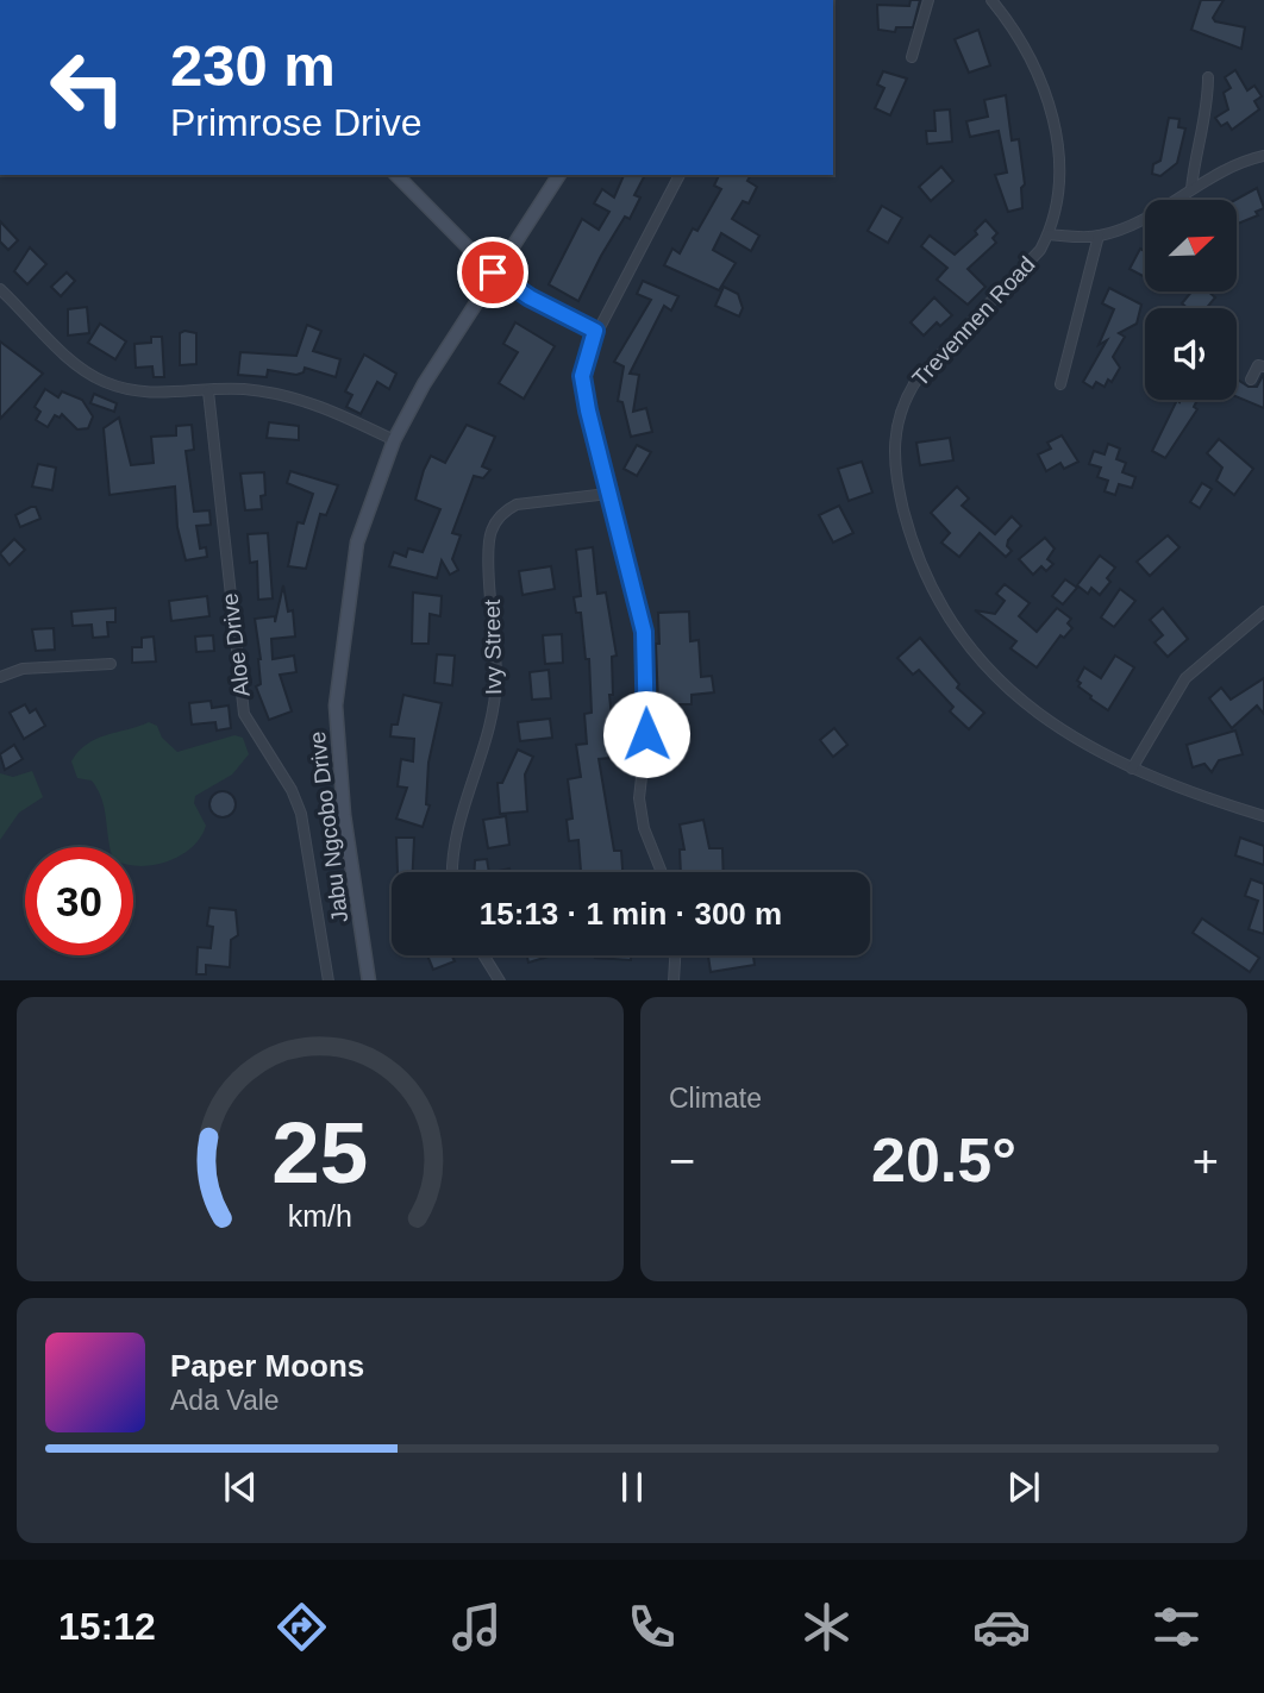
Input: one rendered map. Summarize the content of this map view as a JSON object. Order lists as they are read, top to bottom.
{
  "streets": {
    "main road": ["Jabu Ngcobo Drive"],
    "street": ["Trevennen Road", "Aloe Drive", "Ivy Street"]
  },
  "north": "top right",
  "page": {
    "turn": ["230 m", "Primrose Drive"],
    "limit": "30",
    "trip": "15:13 · 1 min · 300 m",
    "tile": "Climate",
    "heat": ["−", "20.5°", "+"],
    "song": ["Paper Moons", "Ada Vale"],
    "tabs": "15:12",
    "gauge": ["25", "km/h"]
  }
}
